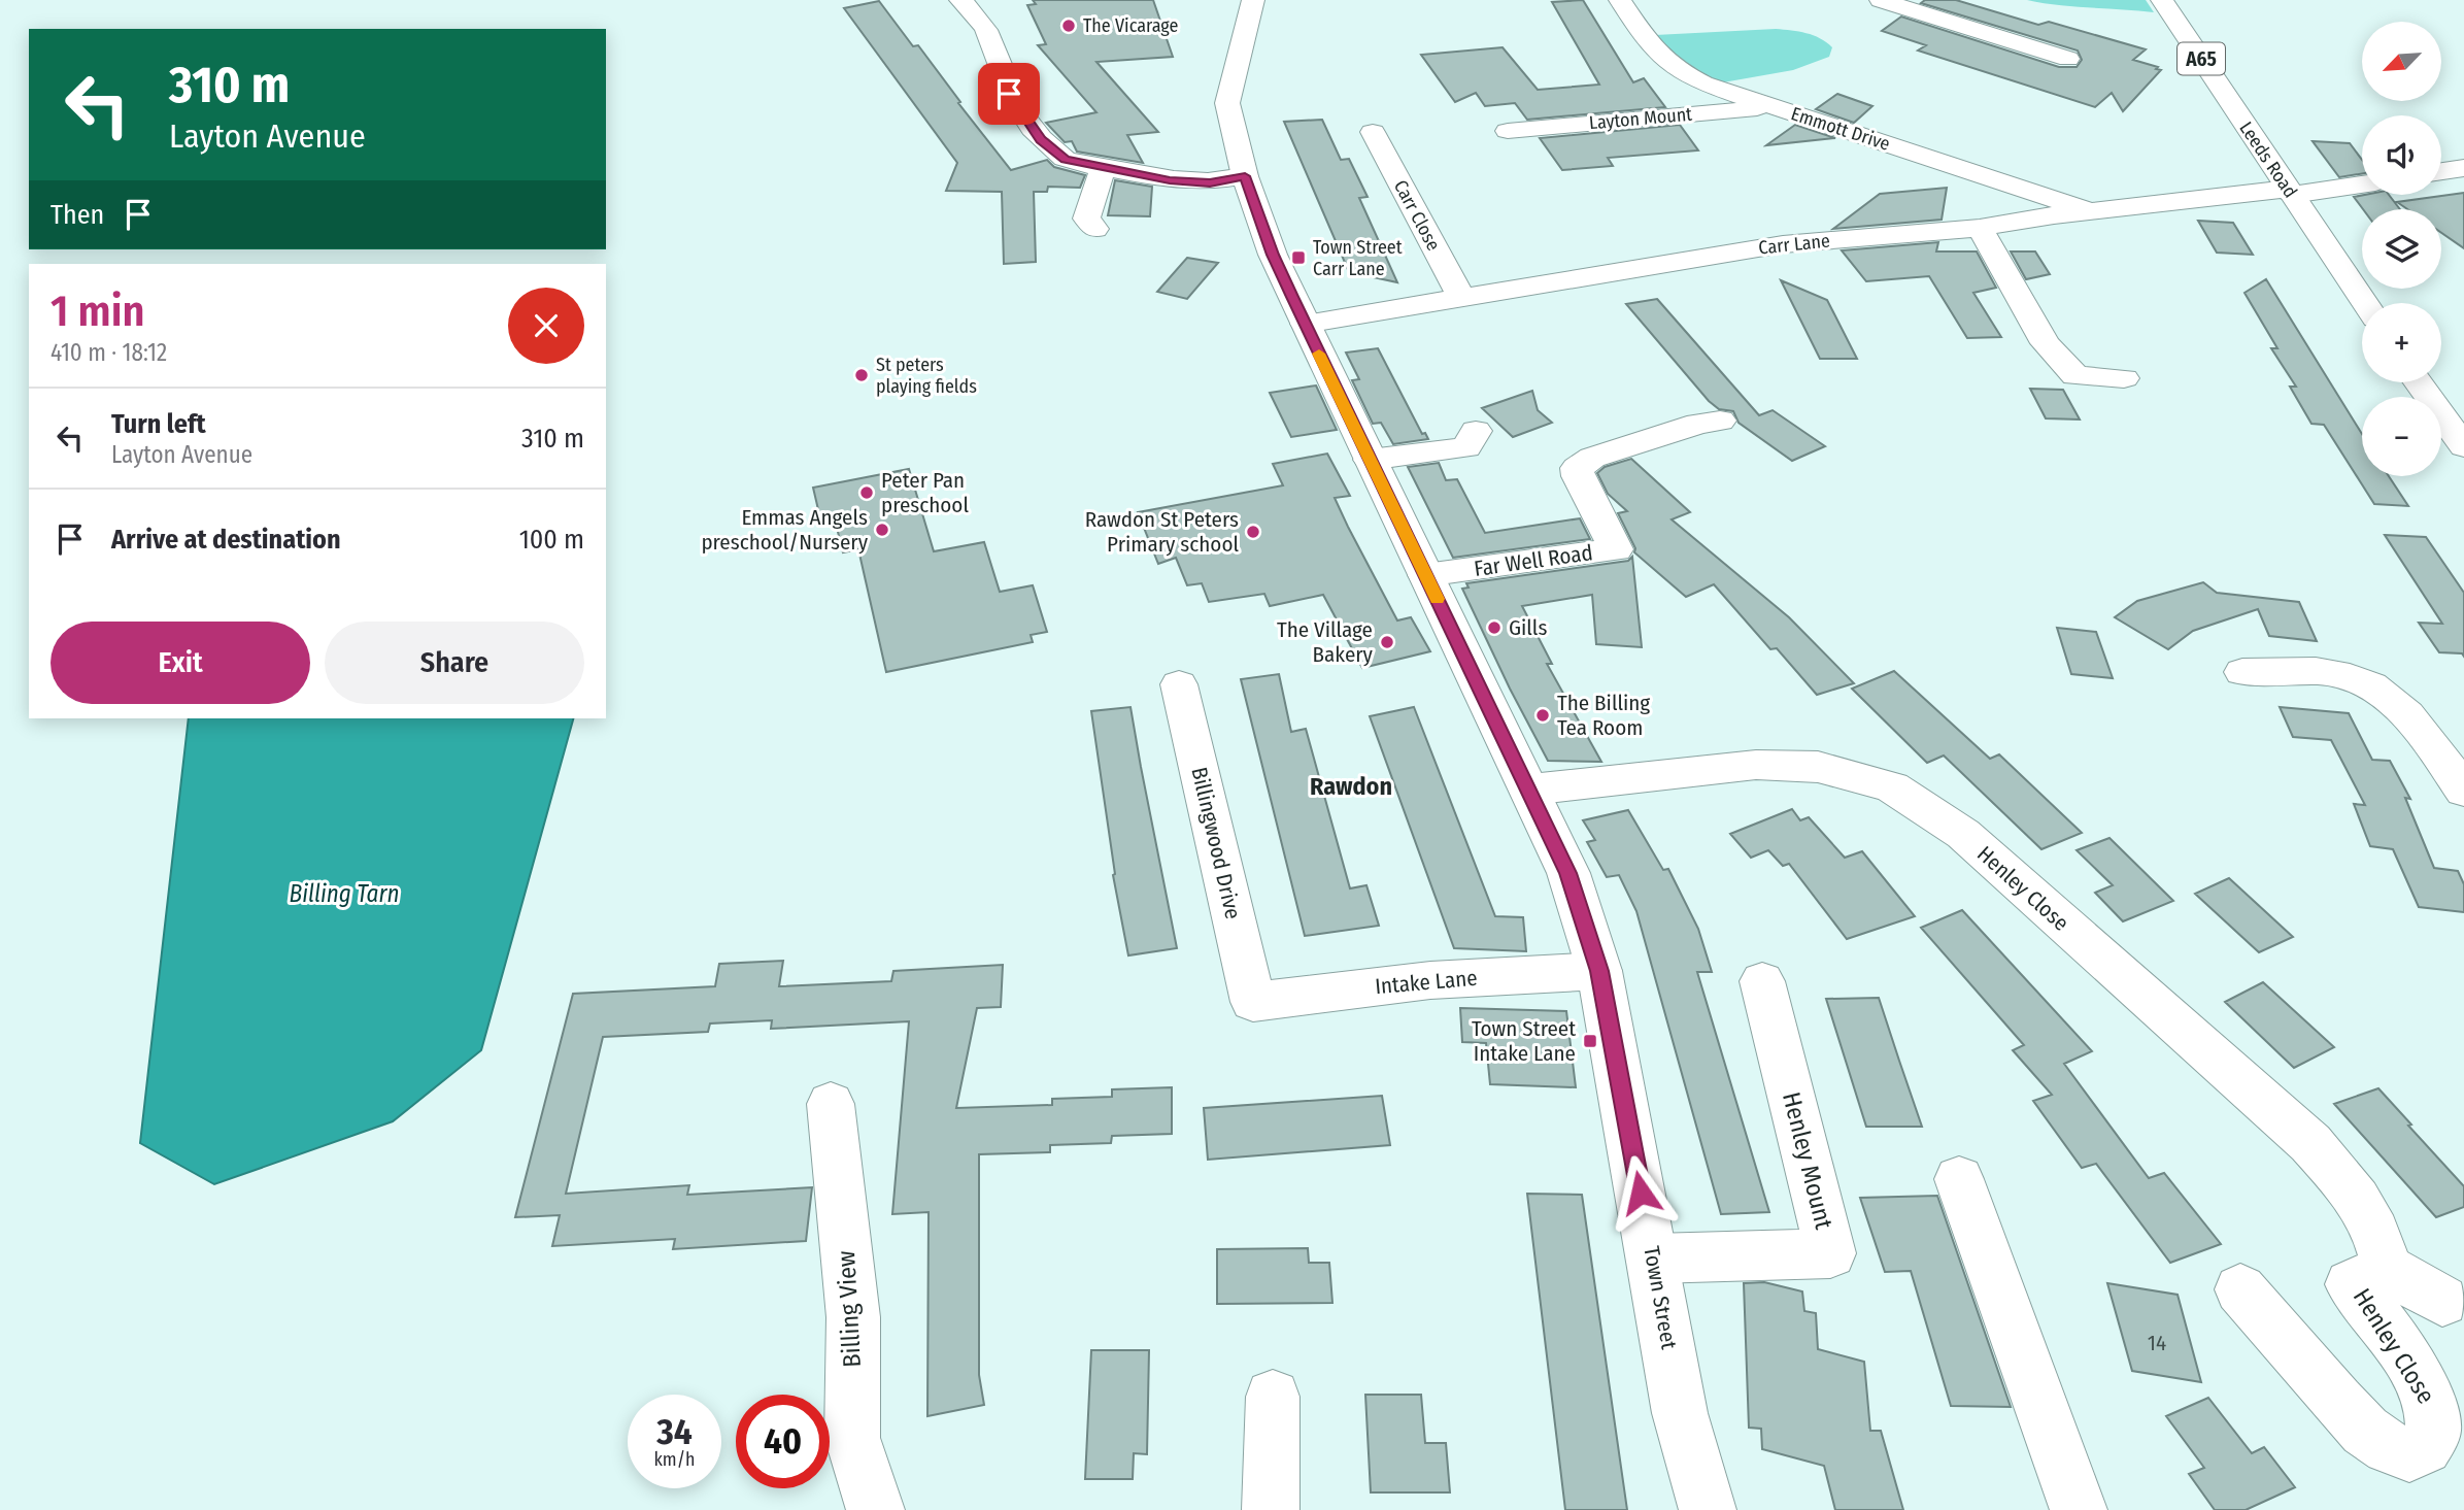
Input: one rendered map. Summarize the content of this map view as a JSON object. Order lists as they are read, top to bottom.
{
  "streets": {
    "street": [
      "A65",
      "Layton Mount",
      "Emmott Drive",
      "Leeds Road",
      "Carr Close",
      "Carr Lane",
      "Far Well Road",
      "Billingwood Drive",
      "Henley Close",
      "Intake Lane",
      "Henley Mount",
      "Town Street",
      "Billing View"
    ]
  },
  "crossings": [
    ["Layton Mount", "Emmott Drive"],
    ["Emmott Drive", "Carr Lane"],
    ["Leeds Road", "Carr Lane"],
    ["Carr Close", "Carr Lane"],
    ["Carr Lane", "Town Street"],
    ["Far Well Road", "Town Street"],
    ["Billingwood Drive", "Intake Lane"],
    ["Henley Close", "Town Street"],
    ["Intake Lane", "Town Street"],
    ["Henley Mount", "Town Street"]
  ],
  "districts": ["Rawdon"],
  "water": ["Billing Tarn"],
  "places": {
    "other": [
      "The Vicarage",
      "St peters playing fields",
      "Peter Pan preschool",
      "Emmas Angels preschool/Nursery",
      "Rawdon St Peters Primary school",
      "Gills",
      "The Village Bakery",
      "The Billing Tea Room"
    ],
    "transit": ["Town Street Carr Lane", "Town Street Intake Lane"]
  },
  "house_numbers": ["14"],
  "north": "bottom left",
  "page": {
    "map_buttons": ["+", "−"],
    "turn": ["310 m", "Layton Avenue"],
    "then": "Then",
    "heading": ["1 min", "410 m · 18:12"],
    "list": [
      {
        "name": "Turn left",
        "note": "Layton Avenue",
        "value": "310 m"
      },
      {
        "name": "Arrive at destination",
        "value": "100 m"
      }
    ],
    "buttons": ["Exit", "Share"],
    "speed": "34 km/h",
    "limit": "40"
  }
}
